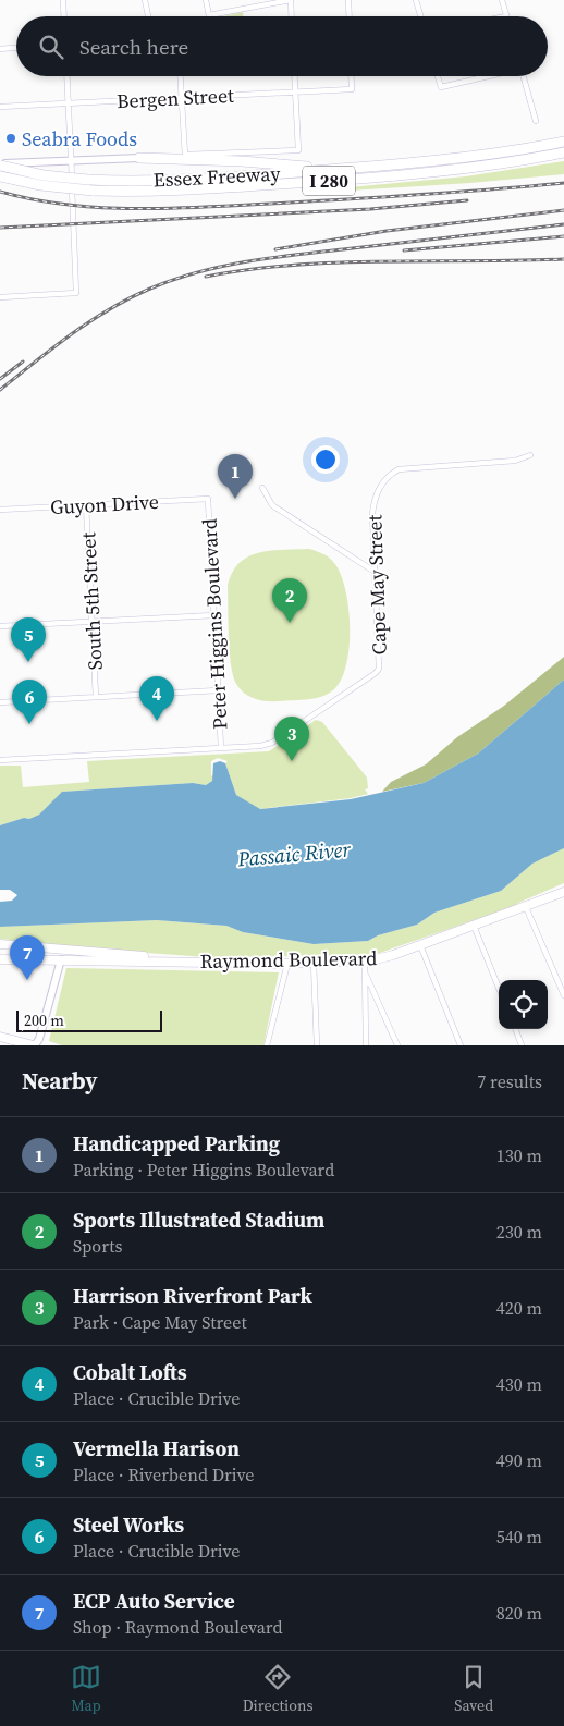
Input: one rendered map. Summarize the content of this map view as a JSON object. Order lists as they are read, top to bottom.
{
  "streets": {
    "highway": ["Essex Freeway", "I 280"],
    "main road": ["Raymond Boulevard"],
    "street": [
      "Bergen Street",
      "Guyon Drive",
      "Cape May Street",
      "South 5th Street",
      "Peter Higgins Boulevard"
    ]
  },
  "crossings": [
    ["Guyon Drive", "South 5th Street"],
    ["Guyon Drive", "Peter Higgins Boulevard"],
    ["Cape May Street", "Peter Higgins Boulevard"]
  ],
  "water": ["Passaic River"],
  "places": ["Seabra Foods"],
  "scale_bar": "200 m",
  "page": {
    "search": "Search here",
    "pins": [
      "1",
      "2",
      "5",
      "4",
      "6",
      "3",
      "7"
    ],
    "scale": "200 m",
    "heading": ["Nearby", "7 results"],
    "list": [
      {
        "mark": "1",
        "name": "Handicapped Parking",
        "note": "Parking · Peter Higgins Boulevard",
        "value": "130 m"
      },
      {
        "mark": "2",
        "name": "Sports Illustrated Stadium",
        "note": "Sports",
        "value": "230 m"
      },
      {
        "mark": "3",
        "name": "Harrison Riverfront Park",
        "note": "Park · Cape May Street",
        "value": "420 m"
      },
      {
        "mark": "4",
        "name": "Cobalt Lofts",
        "note": "Place · Crucible Drive",
        "value": "430 m"
      },
      {
        "mark": "5",
        "name": "Vermella Harison",
        "note": "Place · Riverbend Drive",
        "value": "490 m"
      },
      {
        "mark": "6",
        "name": "Steel Works",
        "note": "Place · Crucible Drive",
        "value": "540 m"
      },
      {
        "mark": "7",
        "name": "ECP Auto Service",
        "note": "Shop · Raymond Boulevard",
        "value": "820 m"
      }
    ],
    "nav": ["Map", "Directions", "Saved"]
  }
}
